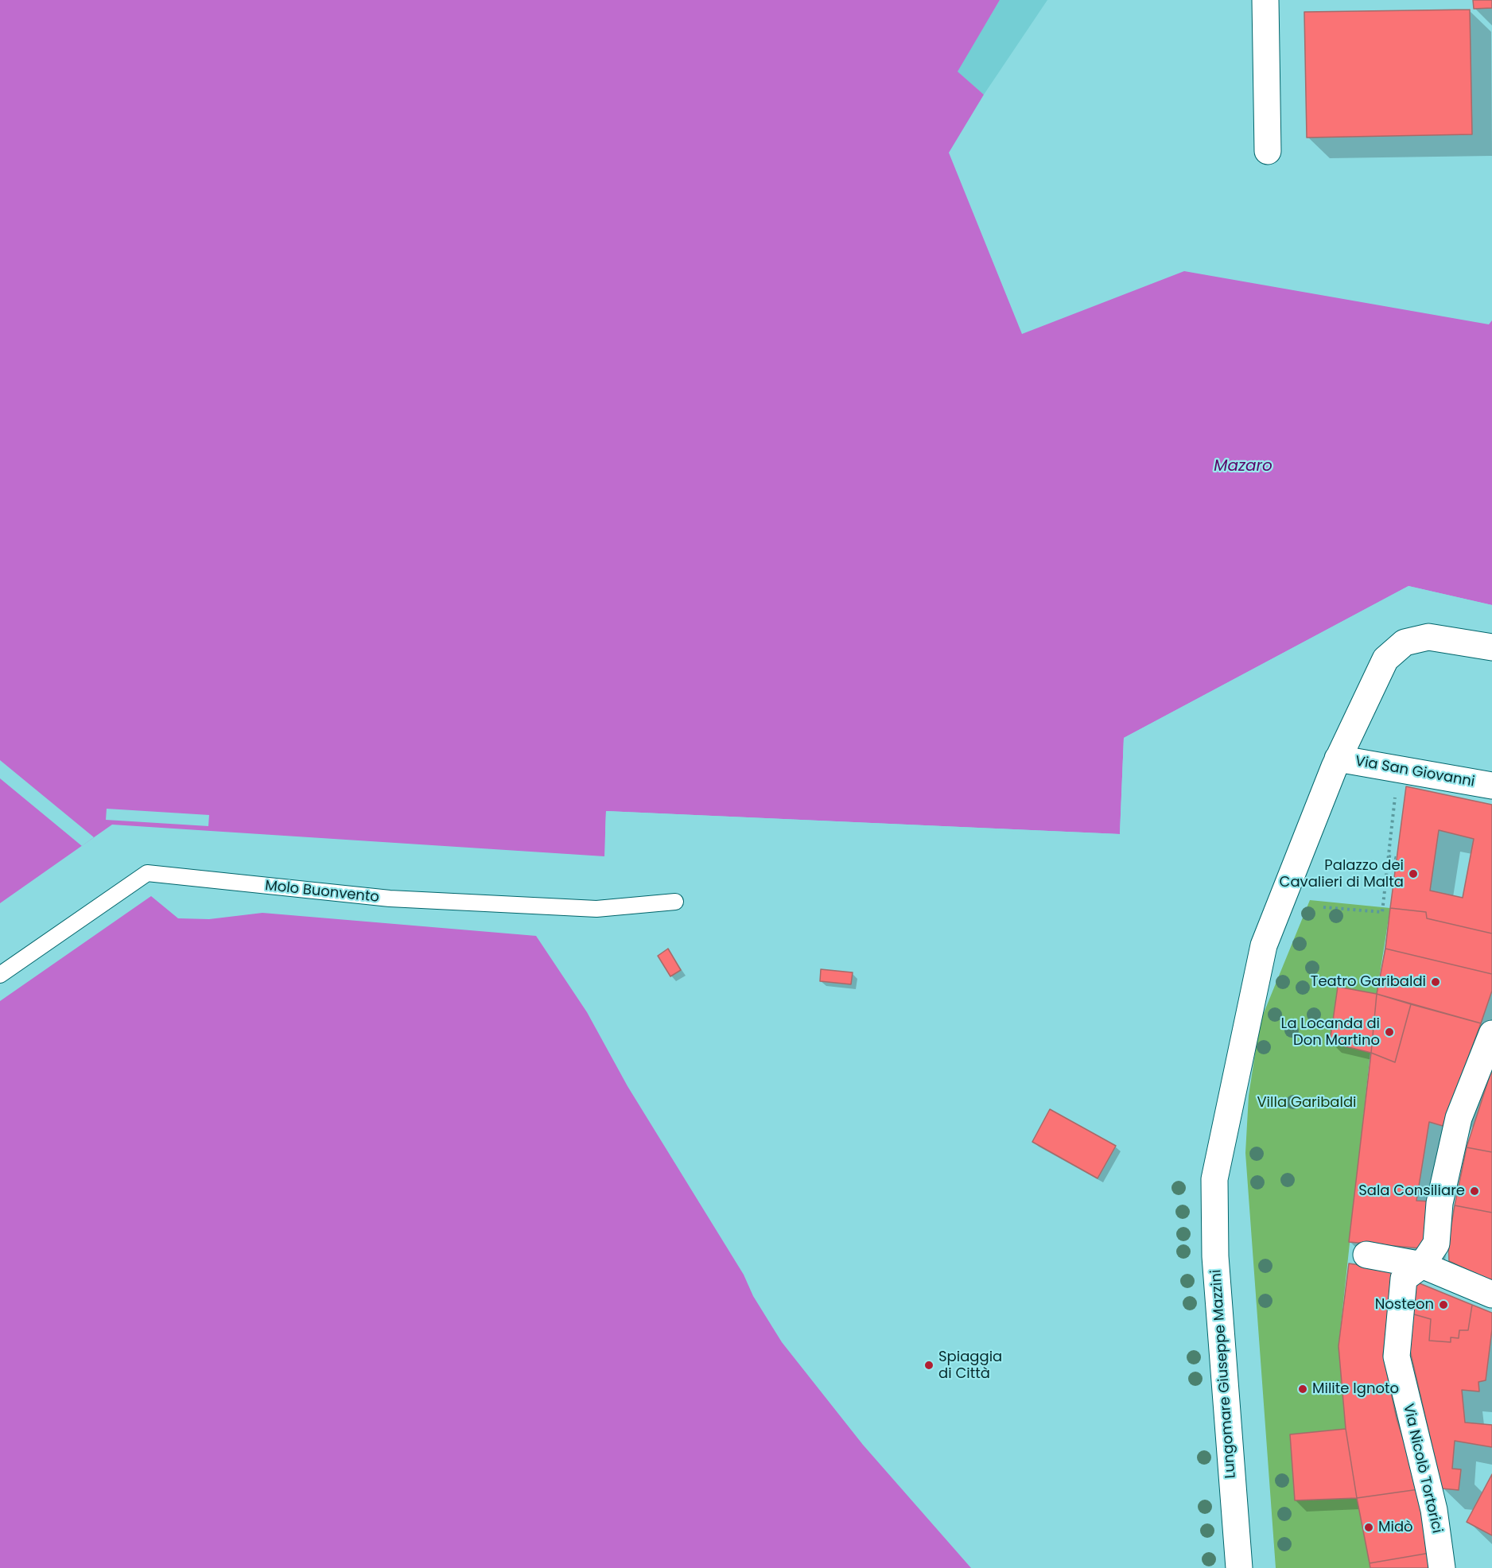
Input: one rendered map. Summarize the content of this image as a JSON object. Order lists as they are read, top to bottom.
{
  "streets": {
    "main road": ["Via San Giovanni", "Lungomare Giuseppe Mazzini", "Via Nicolò Tortorici"],
    "lane": ["Molo Buonvento"]
  },
  "crossings": [
    ["Via San Giovanni", "Lungomare Giuseppe Mazzini"]
  ],
  "water": ["Mazaro"],
  "parks": ["Villa Garibaldi"],
  "places": [
    "Palazzo dei Cavalieri di Malta",
    "Teatro Garibaldi",
    "La Locanda di Don Martino",
    "Sala Consiliare",
    "Nosteon",
    "Spiaggia di Città",
    "Milite Ignoto",
    "Midò"
  ]
}
